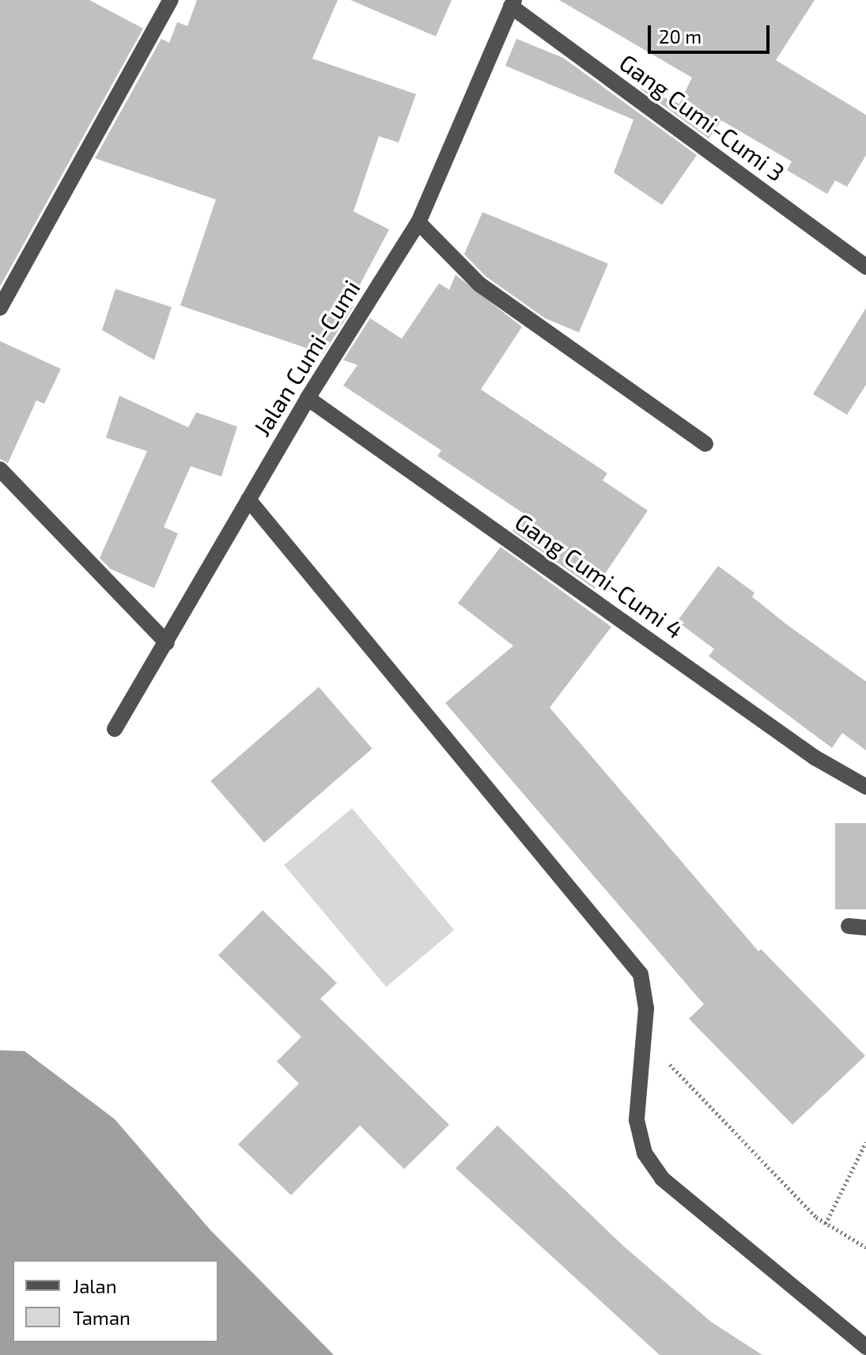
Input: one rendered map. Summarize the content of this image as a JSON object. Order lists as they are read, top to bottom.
{
  "streets": {
    "street": ["Gang Cumi-Cumi 3", "Jalan Cumi-Cumi", "Gang Cumi-Cumi 4"]
  },
  "crossings": [
    ["Gang Cumi-Cumi 3", "Jalan Cumi-Cumi"],
    ["Jalan Cumi-Cumi", "Gang Cumi-Cumi 4"]
  ],
  "legend": ["Jalan", "Taman"],
  "scale_bar": "20 m"
}
